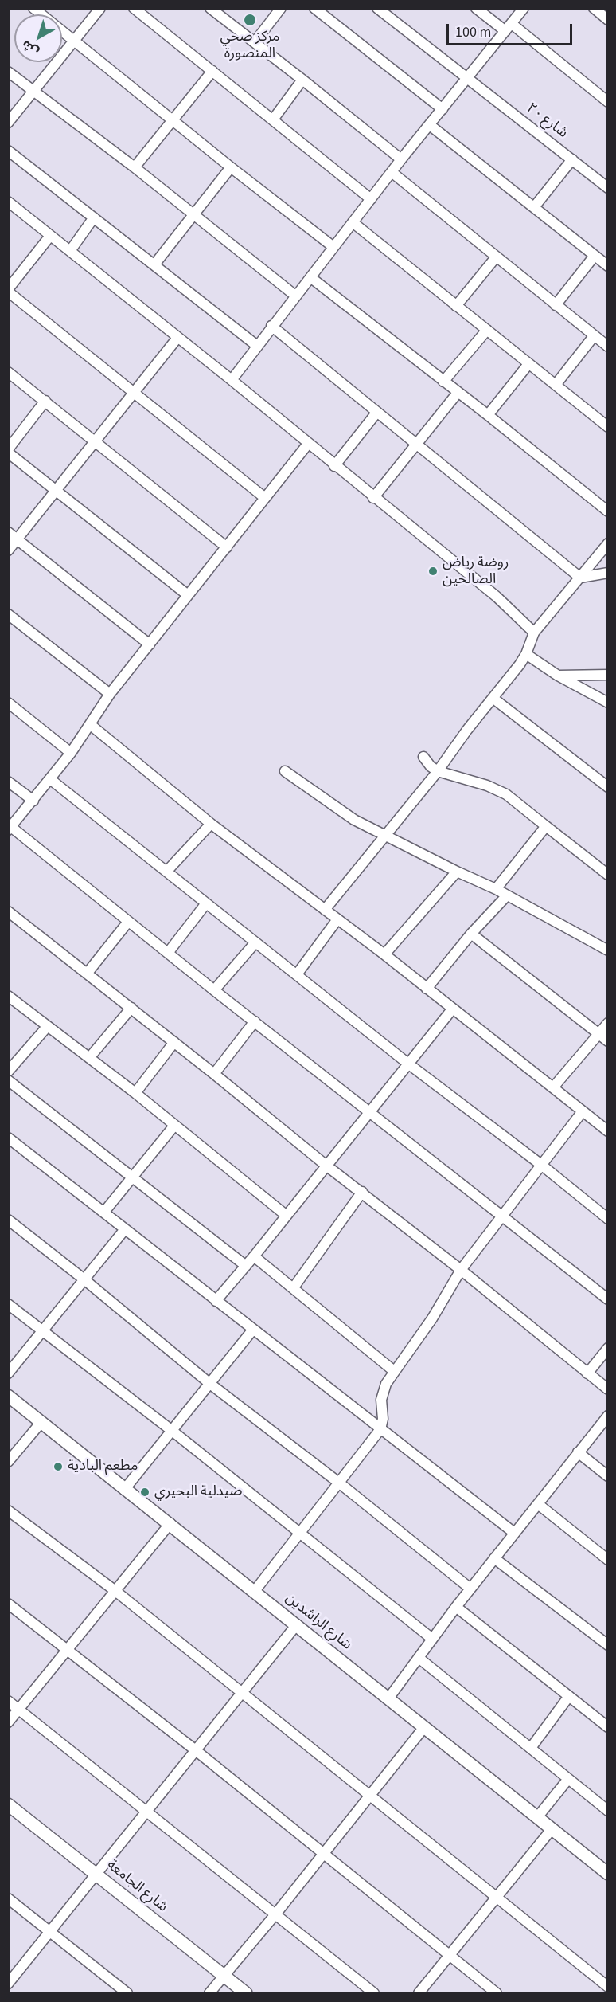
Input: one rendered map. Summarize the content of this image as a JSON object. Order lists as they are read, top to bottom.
{
  "streets": {
    "street": ["شارع ٢٠", "شارع الراشدين", "شارع الجامعة"]
  },
  "places": [
    "مركز صحي المنصورة",
    "روضة رياض الصالحين",
    "مطعم البادية",
    "صيدلية البحيري"
  ],
  "scale_bar": "100 m",
  "north": "bottom left"
}
